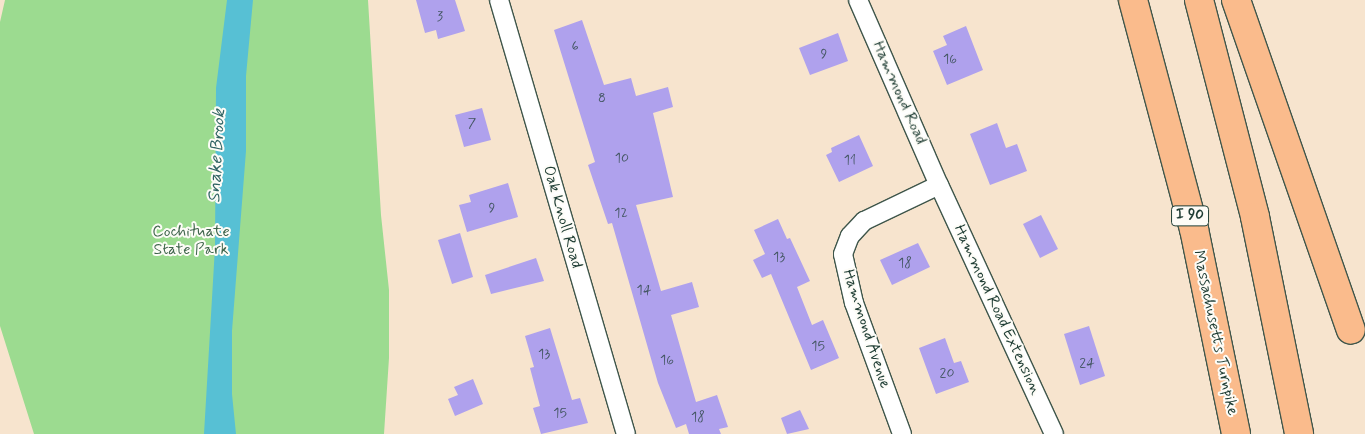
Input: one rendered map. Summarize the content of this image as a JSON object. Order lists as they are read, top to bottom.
{
  "streets": {
    "highway": ["I 90", "Massachusetts Turnpike"],
    "street": [
      "Hammond Road",
      "Oak Knoll Road",
      "Hammond Road Extension",
      "Hammond Avenue"
    ]
  },
  "crossings": [
    ["Hammond Road", "Hammond Road Extension"],
    ["Hammond Road", "Hammond Avenue"],
    ["Hammond Road Extension", "Hammond Avenue"]
  ],
  "water": ["Snake Brook"],
  "parks": ["Cochituate State Park"],
  "house_numbers": [
    "3",
    "6",
    "9",
    "16",
    "8",
    "7",
    "10",
    "11",
    "9",
    "12",
    "13",
    "18",
    "14",
    "15",
    "13",
    "16",
    "24",
    "20",
    "15",
    "18"
  ]
}
